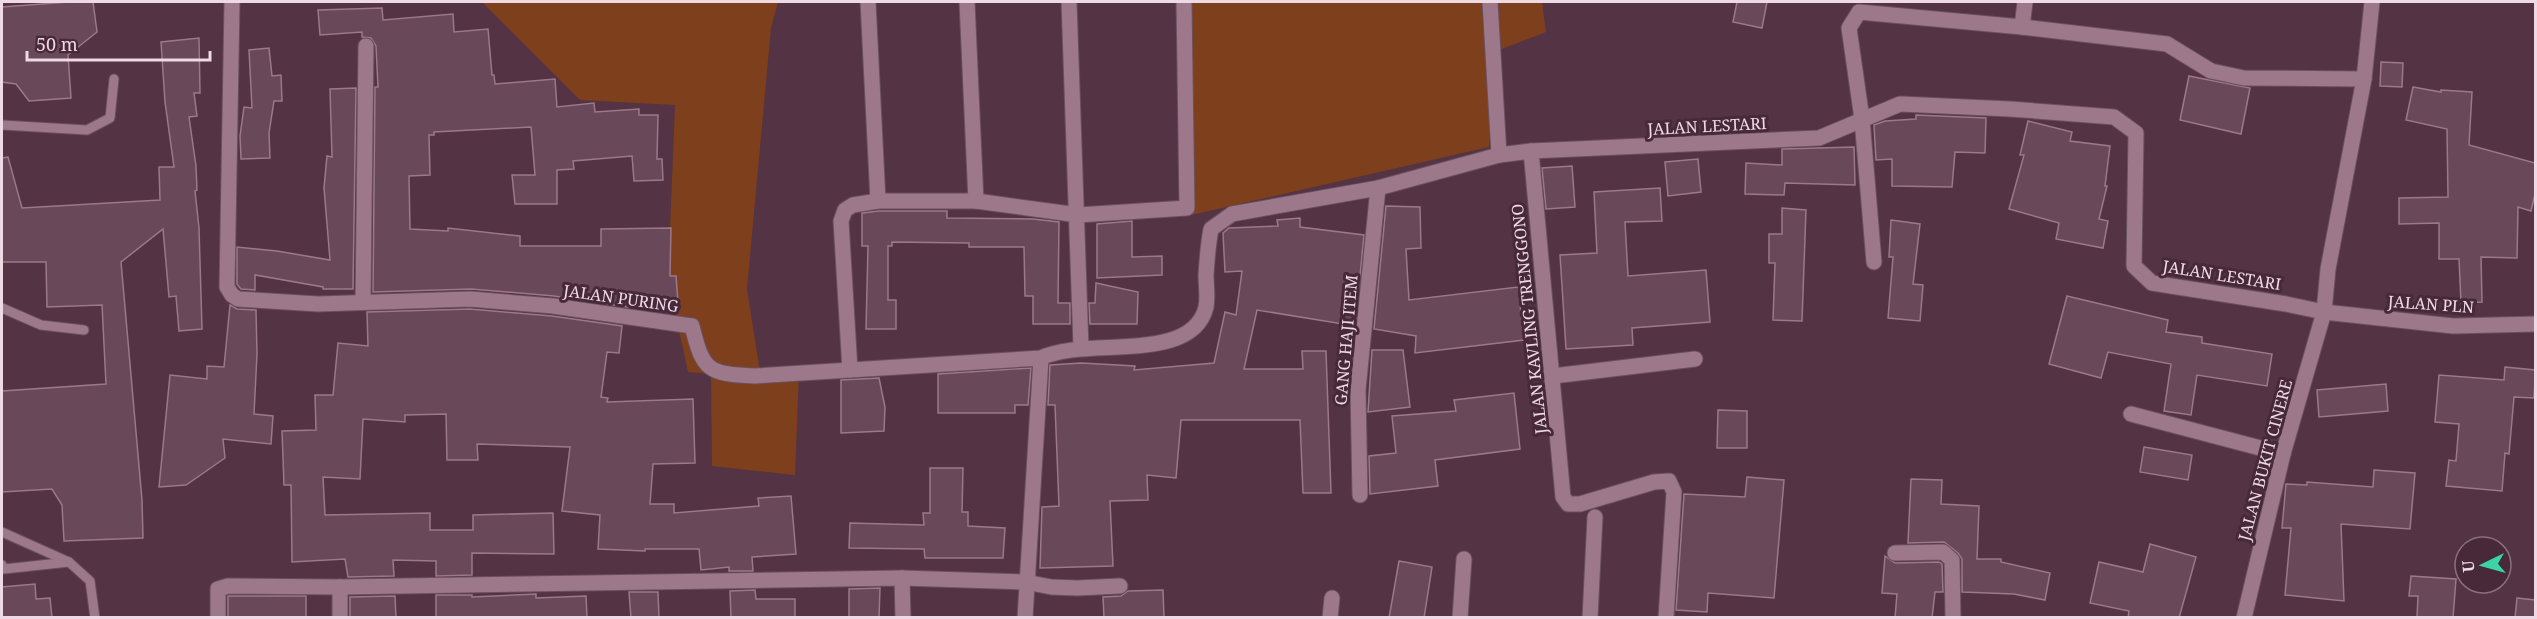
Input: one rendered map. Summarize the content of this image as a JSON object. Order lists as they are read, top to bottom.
{
  "streets": {
    "street": [
      "JALAN LESTARI",
      "JALAN PURING",
      "JALAN PLN",
      "JALAN KAVLING TRENGGONO",
      "GANG HAJI ITEM",
      "JALAN BUKIT CINERE"
    ]
  },
  "crossings": [
    ["JALAN LESTARI", "JALAN PURING"],
    ["JALAN LESTARI", "JALAN PLN"],
    ["JALAN LESTARI", "JALAN KAVLING TRENGGONO"],
    ["JALAN LESTARI", "GANG HAJI ITEM"],
    ["JALAN LESTARI", "JALAN BUKIT CINERE"],
    ["JALAN PLN", "JALAN BUKIT CINERE"]
  ],
  "scale_bar": "50 m",
  "north": "left"
}
